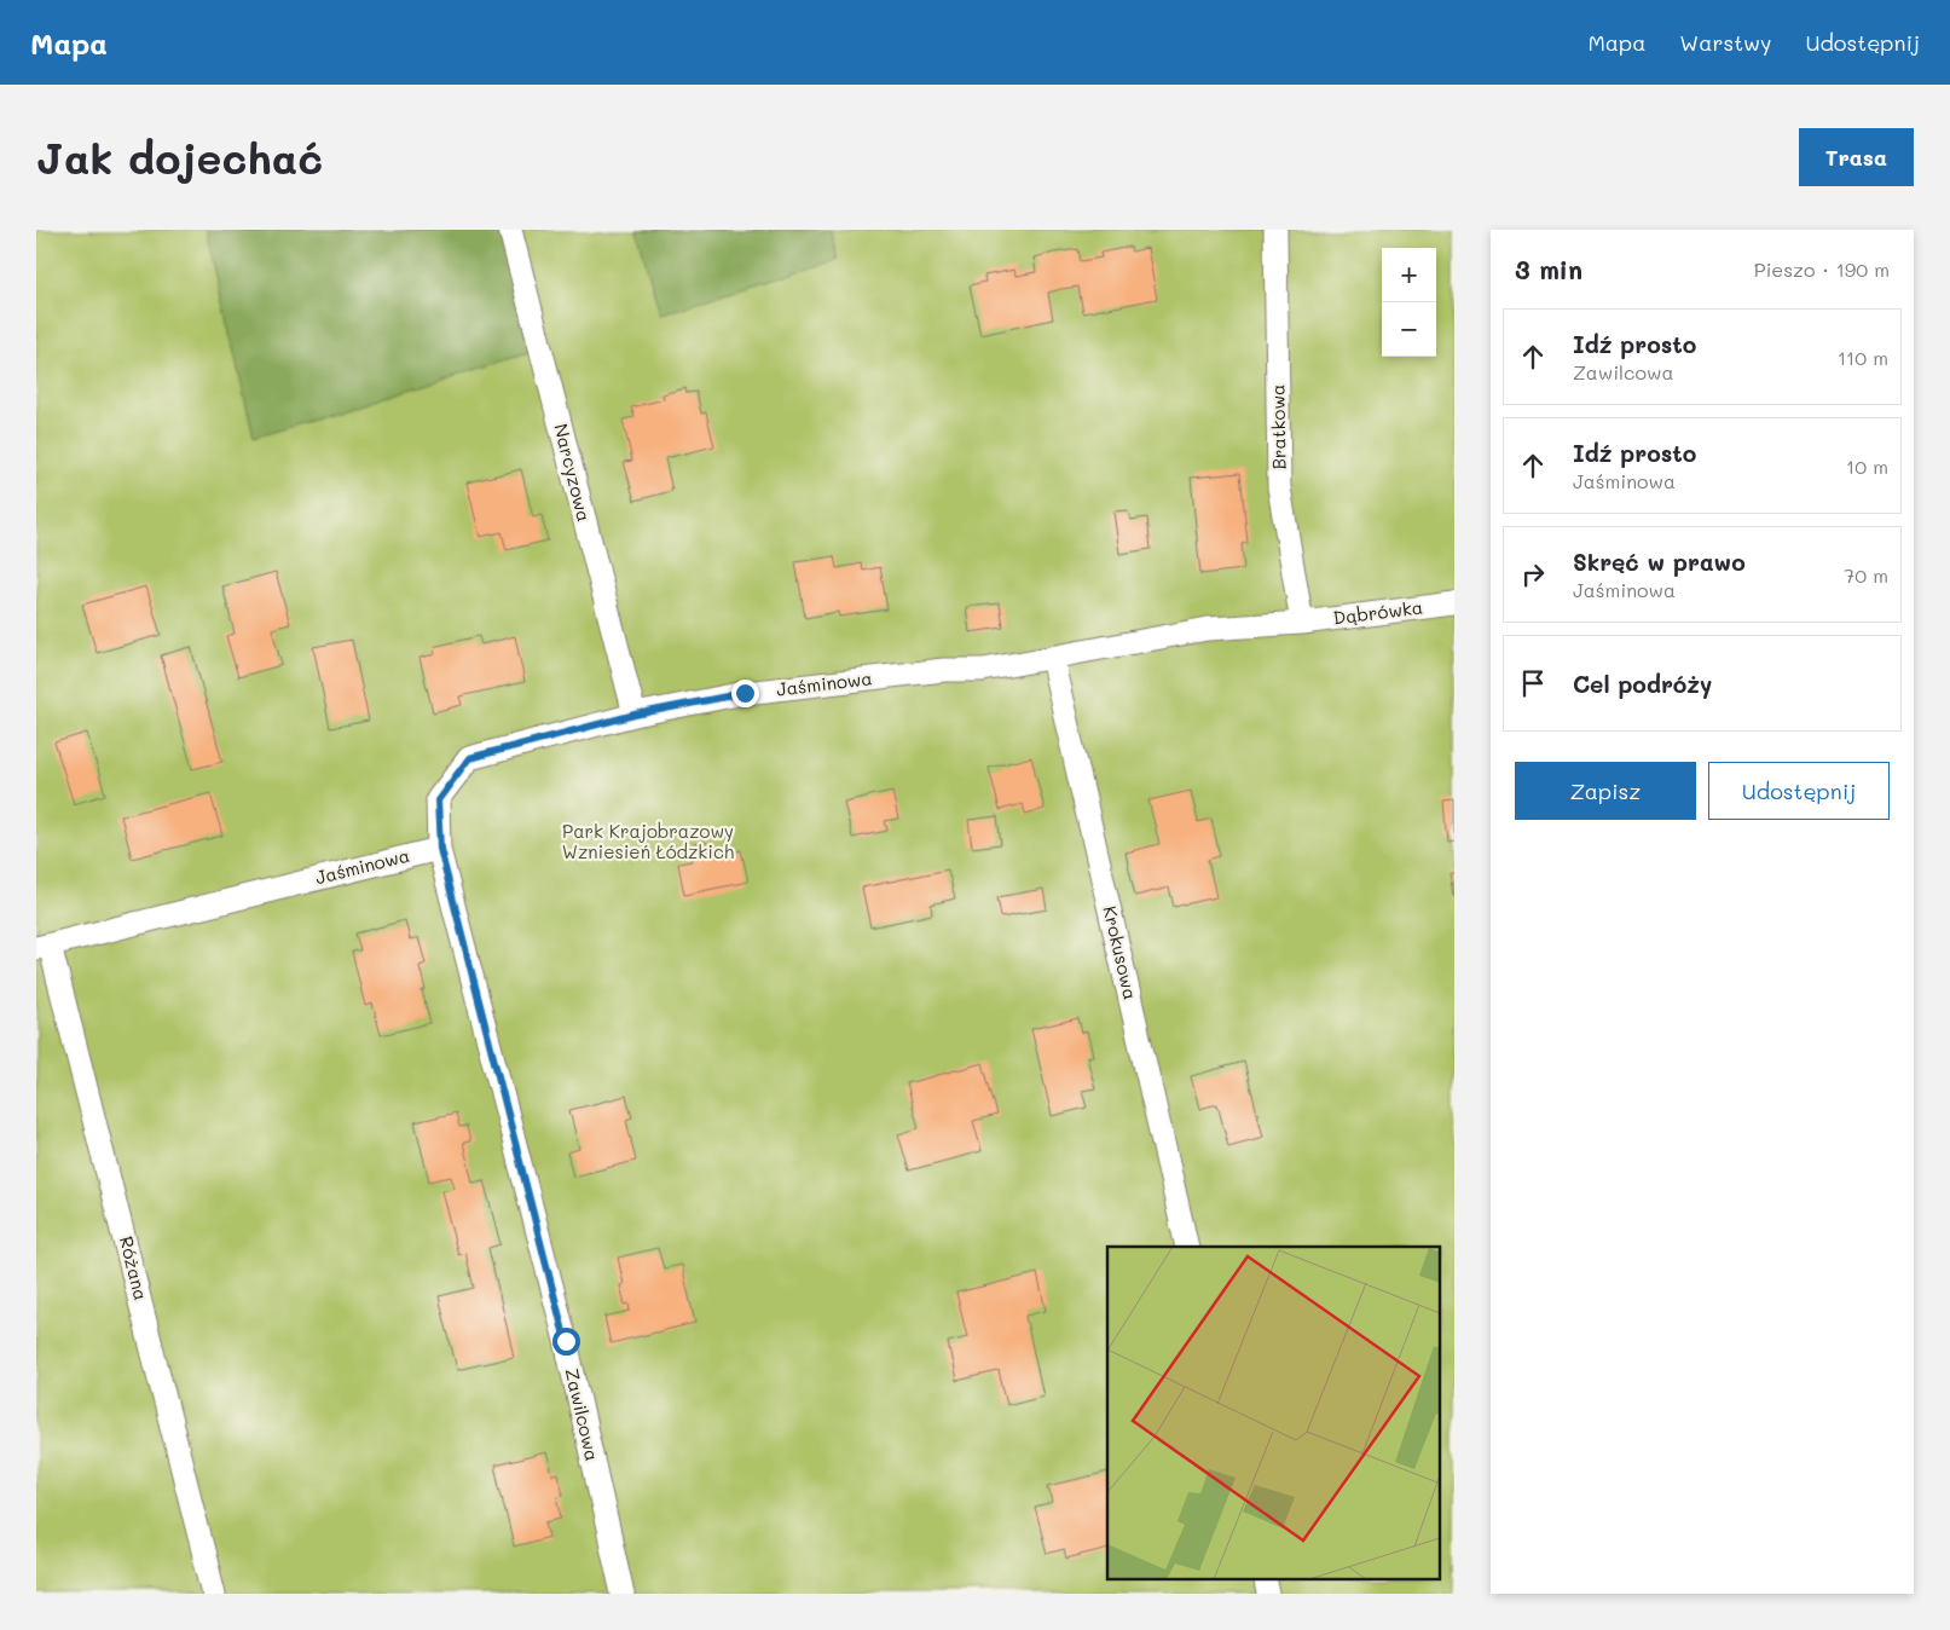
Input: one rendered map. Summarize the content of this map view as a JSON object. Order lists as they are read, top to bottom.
{
  "streets": {
    "street": [
      "Bratkowa",
      "Narcyzowa",
      "Dąbrówka",
      "Jaśminowa",
      "Krokusowa",
      "Różana",
      "Zawilcowa"
    ]
  },
  "crossings": [
    ["Bratkowa", "Dąbrówka"],
    ["Bratkowa", "Jaśminowa"],
    ["Narcyzowa", "Jaśminowa"],
    ["Dąbrówka", "Jaśminowa"],
    ["Jaśminowa", "Krokusowa"],
    ["Jaśminowa", "Różana"],
    ["Jaśminowa", "Zawilcowa"]
  ],
  "parks": ["Park Krajobrazowy Wzniesień Łódzkich"],
  "page": {
    "header": "Mapa",
    "nav": ["Mapa", "Warstwy", "Udostępnij"],
    "buttons": [
      "Trasa",
      ["Zapisz", "Udostępnij"]
    ],
    "title": "Jak dojechać",
    "heading": ["3 min", "Pieszo · 190 m"],
    "map_buttons": ["+", "−"],
    "list": [
      ["Idź prosto", "Zawilcowa", "110 m"],
      ["Idź prosto", "Jaśminowa", "10 m"],
      ["Skręć w prawo", "Jaśminowa", "70 m"],
      "Cel podróży"
    ]
  }
}
